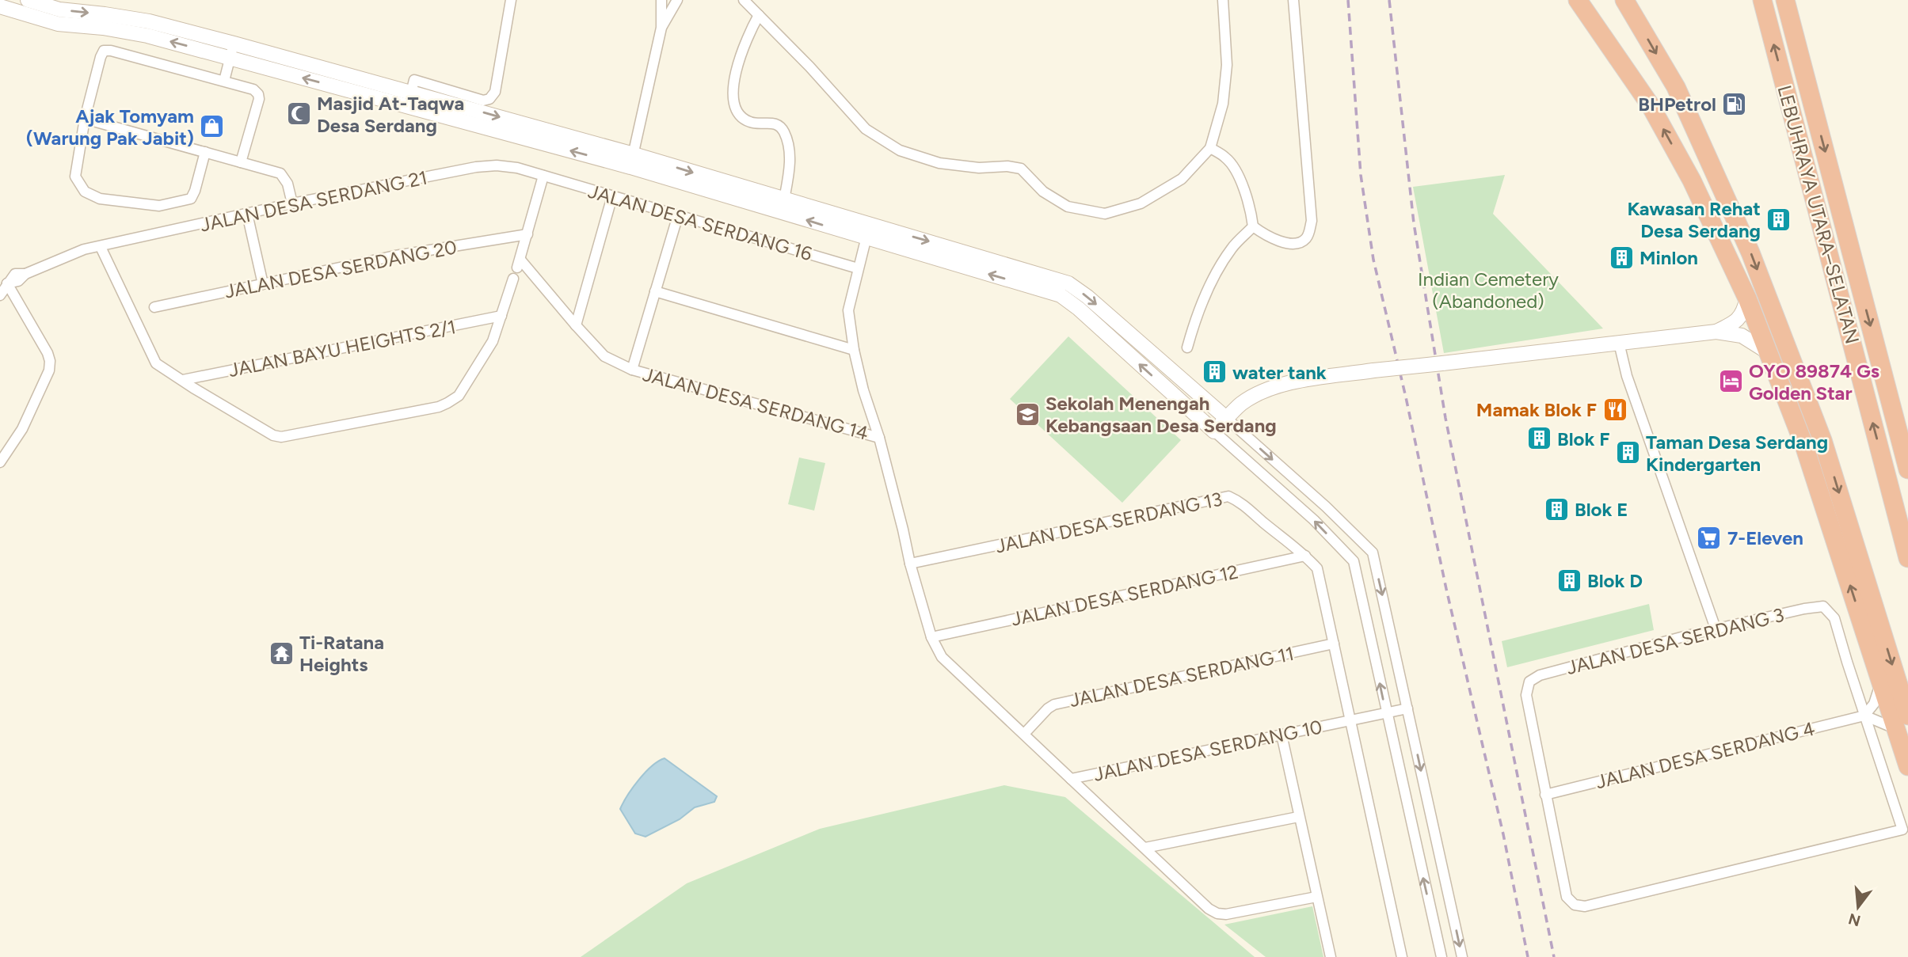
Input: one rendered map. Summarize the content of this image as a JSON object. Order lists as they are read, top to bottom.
{
  "streets": {
    "highway": ["LEBUHRAYA UTARA–SELATAN"],
    "street": [
      "JALAN DESA SERDANG 21",
      "JALAN DESA SERDANG 16",
      "JALAN DESA SERDANG 20",
      "JALAN BAYU HEIGHTS 2/1",
      "JALAN DESA SERDANG 14",
      "JALAN DESA SERDANG 13",
      "JALAN DESA SERDANG 12",
      "JALAN DESA SERDANG 3",
      "JALAN DESA SERDANG 11",
      "JALAN DESA SERDANG 10",
      "JALAN DESA SERDANG 4"
    ]
  },
  "crossings": [
    ["JALAN DESA SERDANG 21", "JALAN DESA SERDANG 16"],
    ["JALAN DESA SERDANG 20", "JALAN DESA SERDANG 14"],
    ["JALAN DESA SERDANG 13", "JALAN DESA SERDANG 12"],
    ["JALAN DESA SERDANG 13", "JALAN DESA SERDANG 11"],
    ["JALAN DESA SERDANG 3", "JALAN DESA SERDANG 4"]
  ],
  "parks": ["Indian Cemetery (Abandoned)"],
  "places": {
    "fuel station": ["BHPetrol"],
    "mosque": ["Masjid At-Taqwa Desa Serdang"],
    "shop": ["Ajak Tomyam (Warung Pak Jabit)"],
    "building": [
      "Kawasan Rehat Desa Serdang",
      "Minlon",
      "water tank",
      "Blok F",
      "Taman Desa Serdang Kindergarten",
      "Blok E",
      "Blok D"
    ],
    "hotel": ["OYO 89874 Gs Golden Star"],
    "restaurant": ["Mamak Blok F"],
    "school or university": ["Sekolah Menengah Kebangsaan Desa Serdang"],
    "supermarket": ["7-Eleven"],
    "temple": ["Ti-Ratana Heights"]
  },
  "north": "bottom"
}
